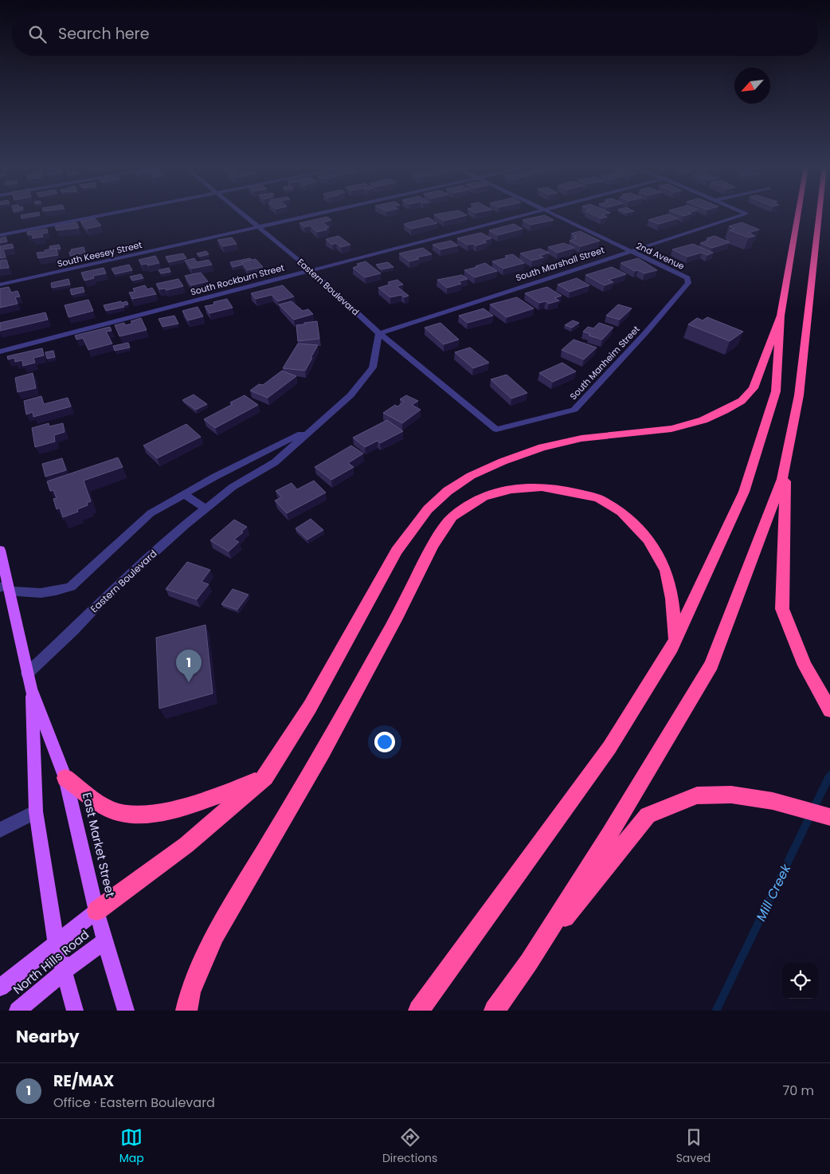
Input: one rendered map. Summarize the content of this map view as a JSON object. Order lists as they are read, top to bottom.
{
  "streets": {
    "main road": ["East Market Street", "North Hills Road"],
    "street": [
      "South Keesey Street",
      "2nd Avenue",
      "South Marshall Street",
      "South Rockburn Street",
      "Eastern Boulevard",
      "South Manheim Street"
    ]
  },
  "crossings": [
    ["South Keesey Street", "Eastern Boulevard"],
    ["2nd Avenue", "South Marshall Street"],
    ["2nd Avenue", "South Manheim Street"],
    ["South Marshall Street", "Eastern Boulevard"],
    ["South Marshall Street", "South Manheim Street"],
    ["South Rockburn Street", "Eastern Boulevard"],
    ["Eastern Boulevard", "South Manheim Street"],
    ["Eastern Boulevard", "East Market Street"],
    ["East Market Street", "North Hills Road"]
  ],
  "water": ["Mill Creek"],
  "north": "bottom left",
  "page": {
    "search": "Search here",
    "pins": "1",
    "heading": "Nearby",
    "list": [
      {
        "mark": "1",
        "name": "RE/MAX",
        "note": "Office · Eastern Boulevard",
        "value": "70 m"
      }
    ],
    "nav": ["Map", "Directions", "Saved"]
  }
}
